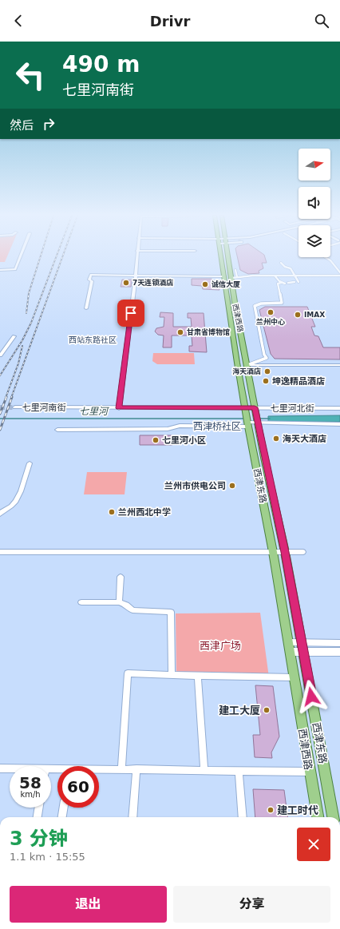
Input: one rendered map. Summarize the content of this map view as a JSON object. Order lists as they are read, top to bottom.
{
  "streets": {
    "main road": ["西津西路", "西津东路"],
    "street": ["七里河南街", "七里河北街"]
  },
  "crossings": [
    ["西津西路", "七里河南街"],
    ["西津西路", "七里河北街"],
    ["西津西路", "西津东路"],
    ["七里河南街", "七里河北街"],
    ["七里河南街", "西津东路"],
    ["七里河北街", "西津东路"]
  ],
  "districts": ["西站东路社区", "西津桥社区"],
  "water": ["七里河"],
  "parks": ["西津广场"],
  "places": [
    "7天连锁酒店",
    "诚信大厦",
    "兰州中心",
    "IMAX",
    "甘肃省博物馆",
    "海天酒店",
    "坤逸精品酒店",
    "海天大酒店",
    "七里河小区",
    "兰州市供电公司",
    "兰州西北中学",
    "建工大厦",
    "建工时代"
  ],
  "north": "right",
  "page": {
    "header": "Drivr",
    "turn": ["490 m", "七里河南街"],
    "then": "然后",
    "speed": "58 km/h",
    "limit": "60",
    "heading": ["3 分钟", "1.1 km · 15:55"],
    "buttons": ["退出", "分享"]
  }
}
